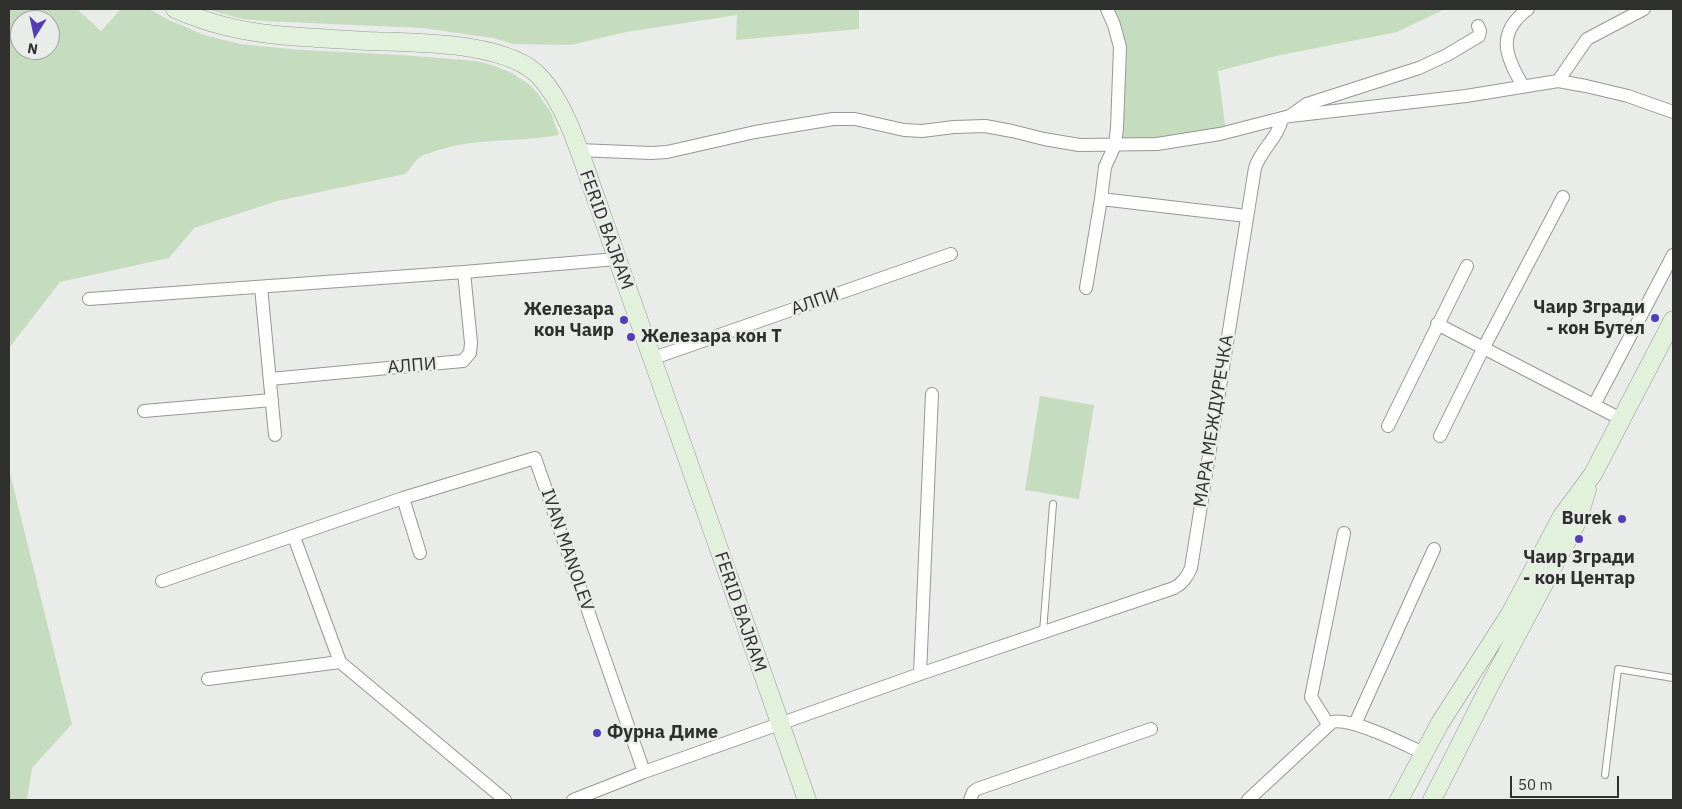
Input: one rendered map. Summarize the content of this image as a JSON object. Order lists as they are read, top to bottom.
{
  "streets": {
    "street": [
      "FERID BAJRAM",
      "АЛПИ",
      "МАРА МЕЖДУРЕЧКА",
      "IVAN MANOLEV"
    ]
  },
  "crossings": [
    ["FERID BAJRAM", "АЛПИ"],
    ["FERID BAJRAM", "МАРА МЕЖДУРЕЧКА"]
  ],
  "places": [
    "Чаир Згради - кон Бутел",
    "Железара кон Чаир",
    "Железара кон Т",
    "Burek",
    "Чаир Згради - кон Центар",
    "Фурна Диме"
  ],
  "scale_bar": "50 m",
  "north": "bottom"
}
